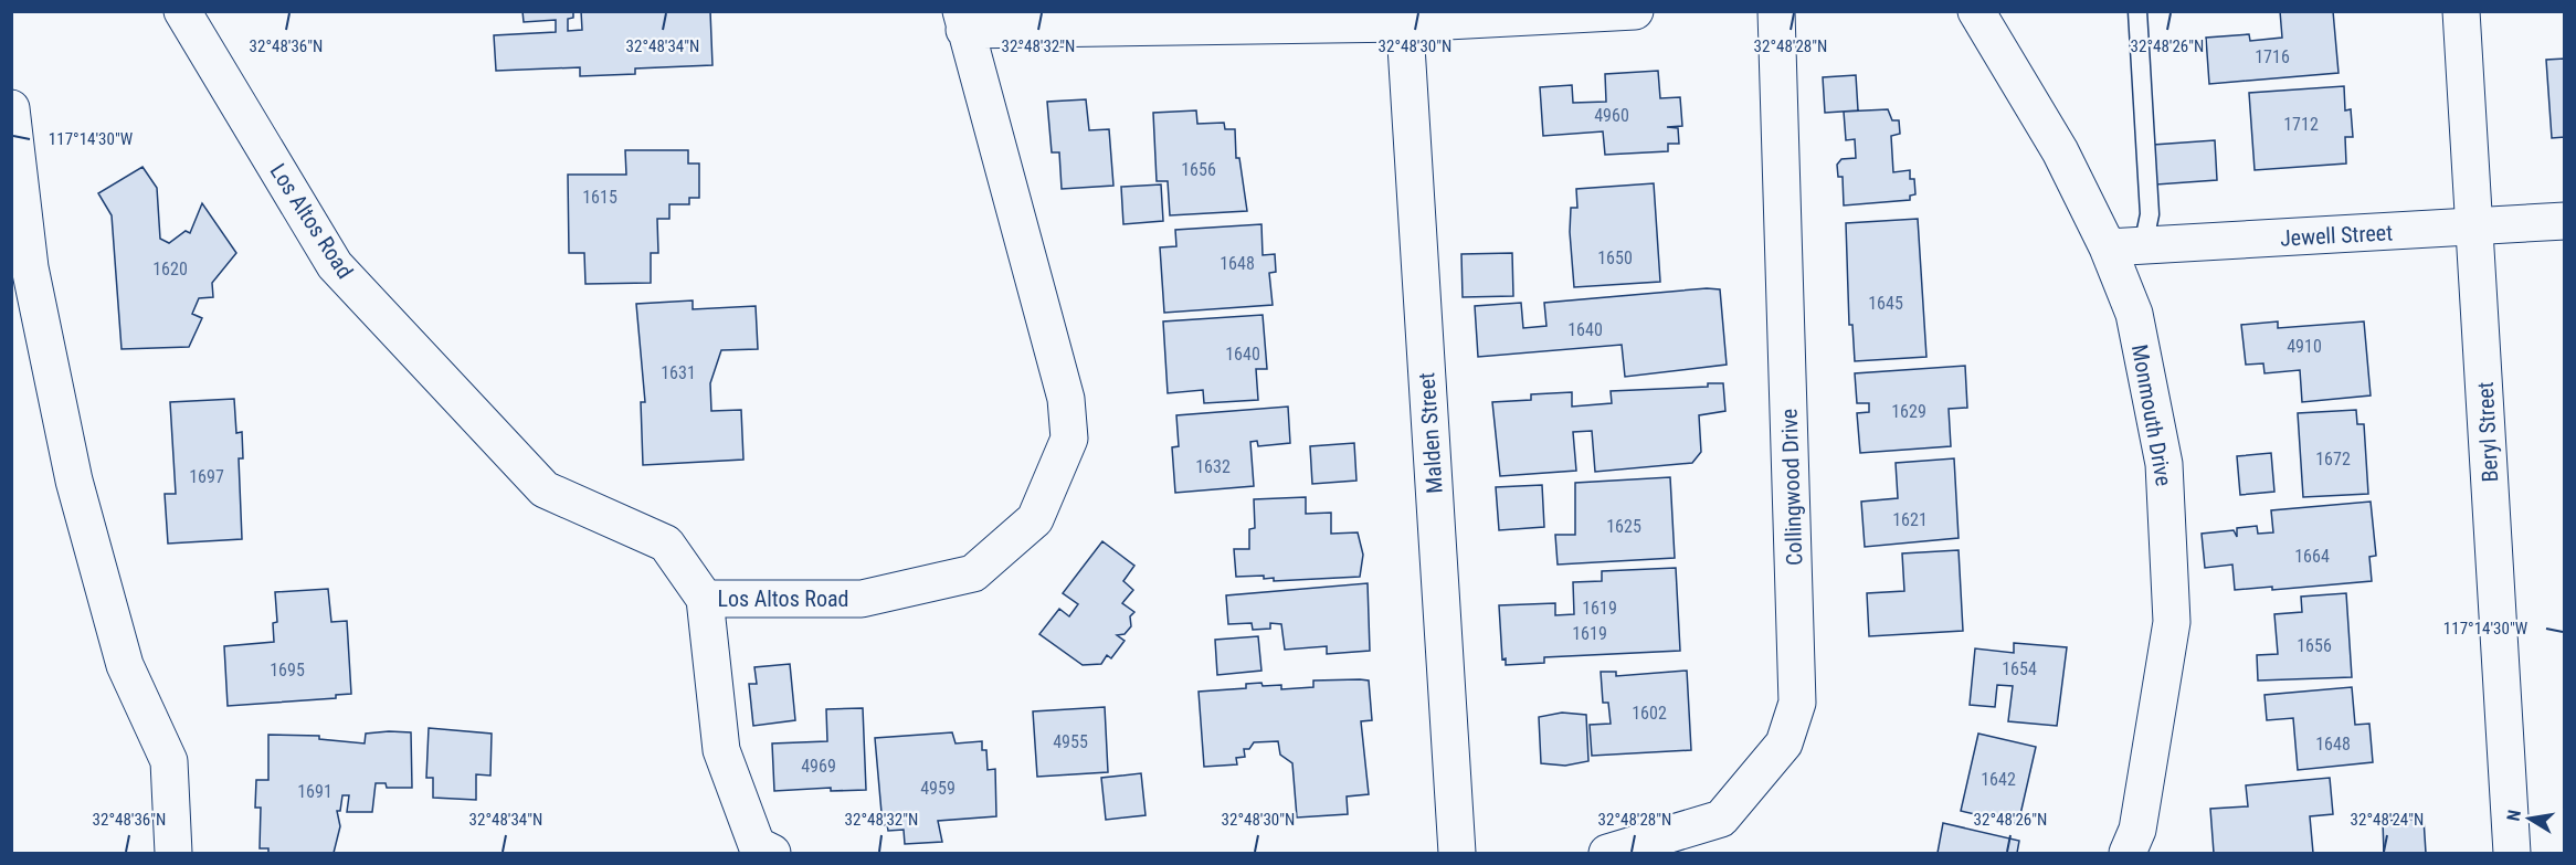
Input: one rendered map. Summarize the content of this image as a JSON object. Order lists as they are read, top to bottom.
{
  "streets": {
    "street": [
      "Los Altos Road",
      "Jewell Street",
      "Monmouth Drive",
      "Beryl Street",
      "Malden Street",
      "Collingwood Drive"
    ]
  },
  "crossings": [
    ["Jewell Street", "Monmouth Drive"],
    ["Jewell Street", "Beryl Street"]
  ],
  "house_numbers": [
    "1716",
    "4960",
    "1712",
    "1656",
    "1615",
    "1650",
    "1648",
    "1620",
    "1645",
    "1640",
    "4910",
    "1640",
    "1631",
    "1629",
    "1672",
    "1632",
    "1697",
    "1621",
    "1625",
    "1664",
    "1619",
    "1619",
    "1656",
    "1654",
    "1695",
    "1602",
    "4955",
    "1648",
    "4969",
    "1642",
    "4959",
    "1691"
  ],
  "north": "left",
  "coordinates": [
    "32°48'36\"N",
    "32°48'34\"N",
    "32°48'32\"N",
    "32°48'30\"N",
    "32°48'28\"N",
    "32°48'26\"N",
    "117°14'30\"W",
    "32°48'24\"N"
  ]
}
